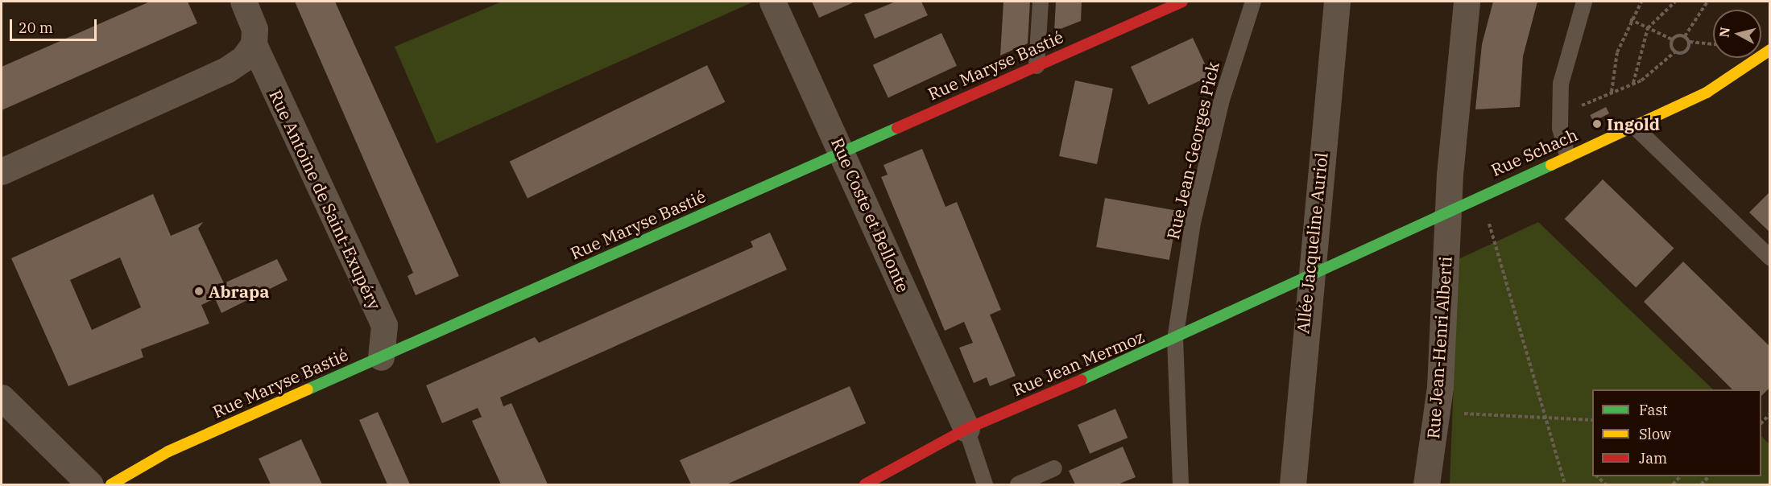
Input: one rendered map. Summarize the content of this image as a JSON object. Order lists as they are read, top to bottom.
{
  "streets": {
    "street": [
      "Rue Maryse Bastié",
      "Rue Schach",
      "Rue Antoine de Saint-Exupéry",
      "Rue Coste et Bellonte",
      "Allée Jacqueline Auriol",
      "Rue Jean-Henri Alberti",
      "Rue Jean Mermoz"
    ],
    "lane": ["Rue Jean-Georges Pick"]
  },
  "crossings": [
    ["Rue Maryse Bastié", "Rue Antoine de Saint-Exupéry"],
    ["Rue Maryse Bastié", "Rue Coste et Bellonte"],
    ["Rue Jean-Georges Pick", "Rue Jean Mermoz"],
    ["Rue Schach", "Allée Jacqueline Auriol"],
    ["Rue Schach", "Rue Jean-Henri Alberti"],
    ["Rue Schach", "Rue Jean Mermoz"],
    ["Rue Coste et Bellonte", "Rue Jean Mermoz"],
    ["Allée Jacqueline Auriol", "Rue Jean Mermoz"]
  ],
  "places": ["Ingold", "Abrapa"],
  "legend": ["Fast", "Slow", "Jam"],
  "scale_bar": "20 m",
  "north": "left"
}
